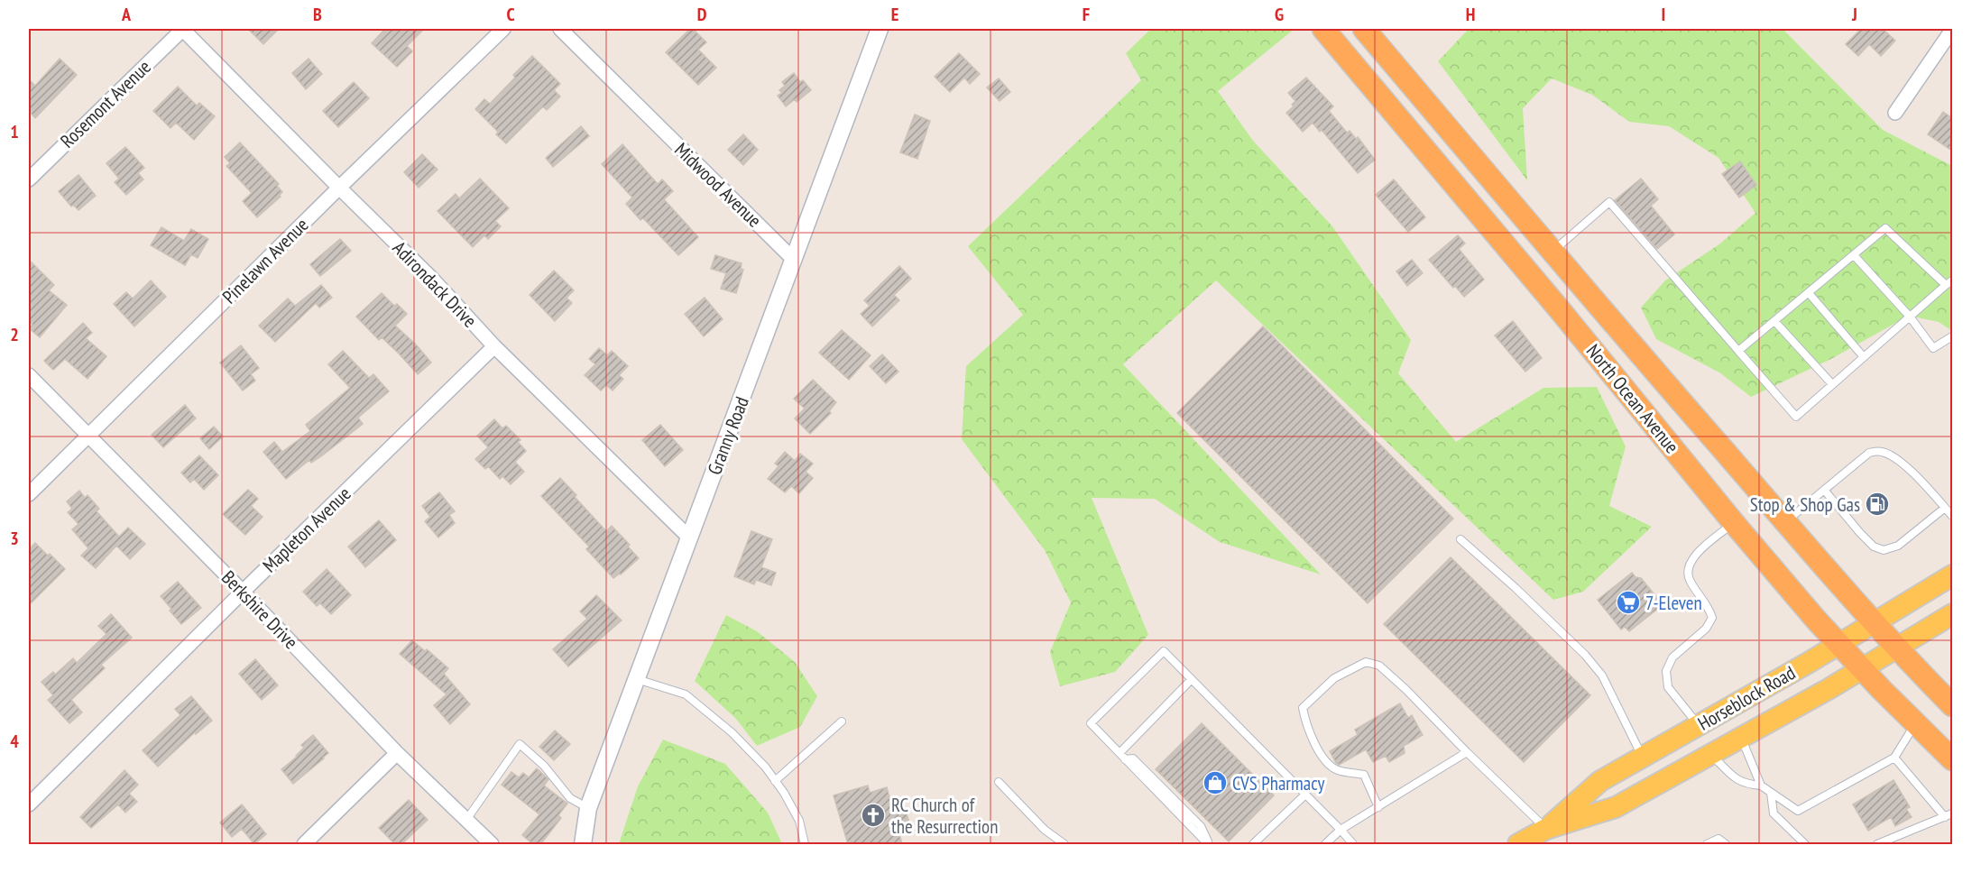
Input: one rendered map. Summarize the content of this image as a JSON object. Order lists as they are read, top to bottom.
{
  "streets": {
    "highway": ["North Ocean Avenue"],
    "main road": ["Horseblock Road"],
    "street": [
      "Rosemont Avenue",
      "Midwood Avenue",
      "Pinelawn Avenue",
      "Adirondack Drive",
      "Granny Road",
      "Mapleton Avenue",
      "Berkshire Drive"
    ]
  },
  "crossings": [
    ["Rosemont Avenue", "Adirondack Drive"],
    ["Midwood Avenue", "Granny Road"],
    ["Pinelawn Avenue", "Adirondack Drive"],
    ["Pinelawn Avenue", "Berkshire Drive"],
    ["Adirondack Drive", "Granny Road"],
    ["Adirondack Drive", "Mapleton Avenue"],
    ["North Ocean Avenue", "Horseblock Road"],
    ["Mapleton Avenue", "Berkshire Drive"]
  ],
  "places": {
    "fuel station": ["Stop & Shop Gas"],
    "supermarket": ["7-Eleven"],
    "shop": ["CVS Pharmacy"],
    "church": ["RC Church of the Resurrection"]
  },
  "grid": {
    "columns": [
      "A",
      "B",
      "C",
      "D",
      "E",
      "F",
      "G",
      "H",
      "I",
      "J"
    ],
    "rows": [
      "1",
      "2",
      "3",
      "4"
    ]
  }
}
